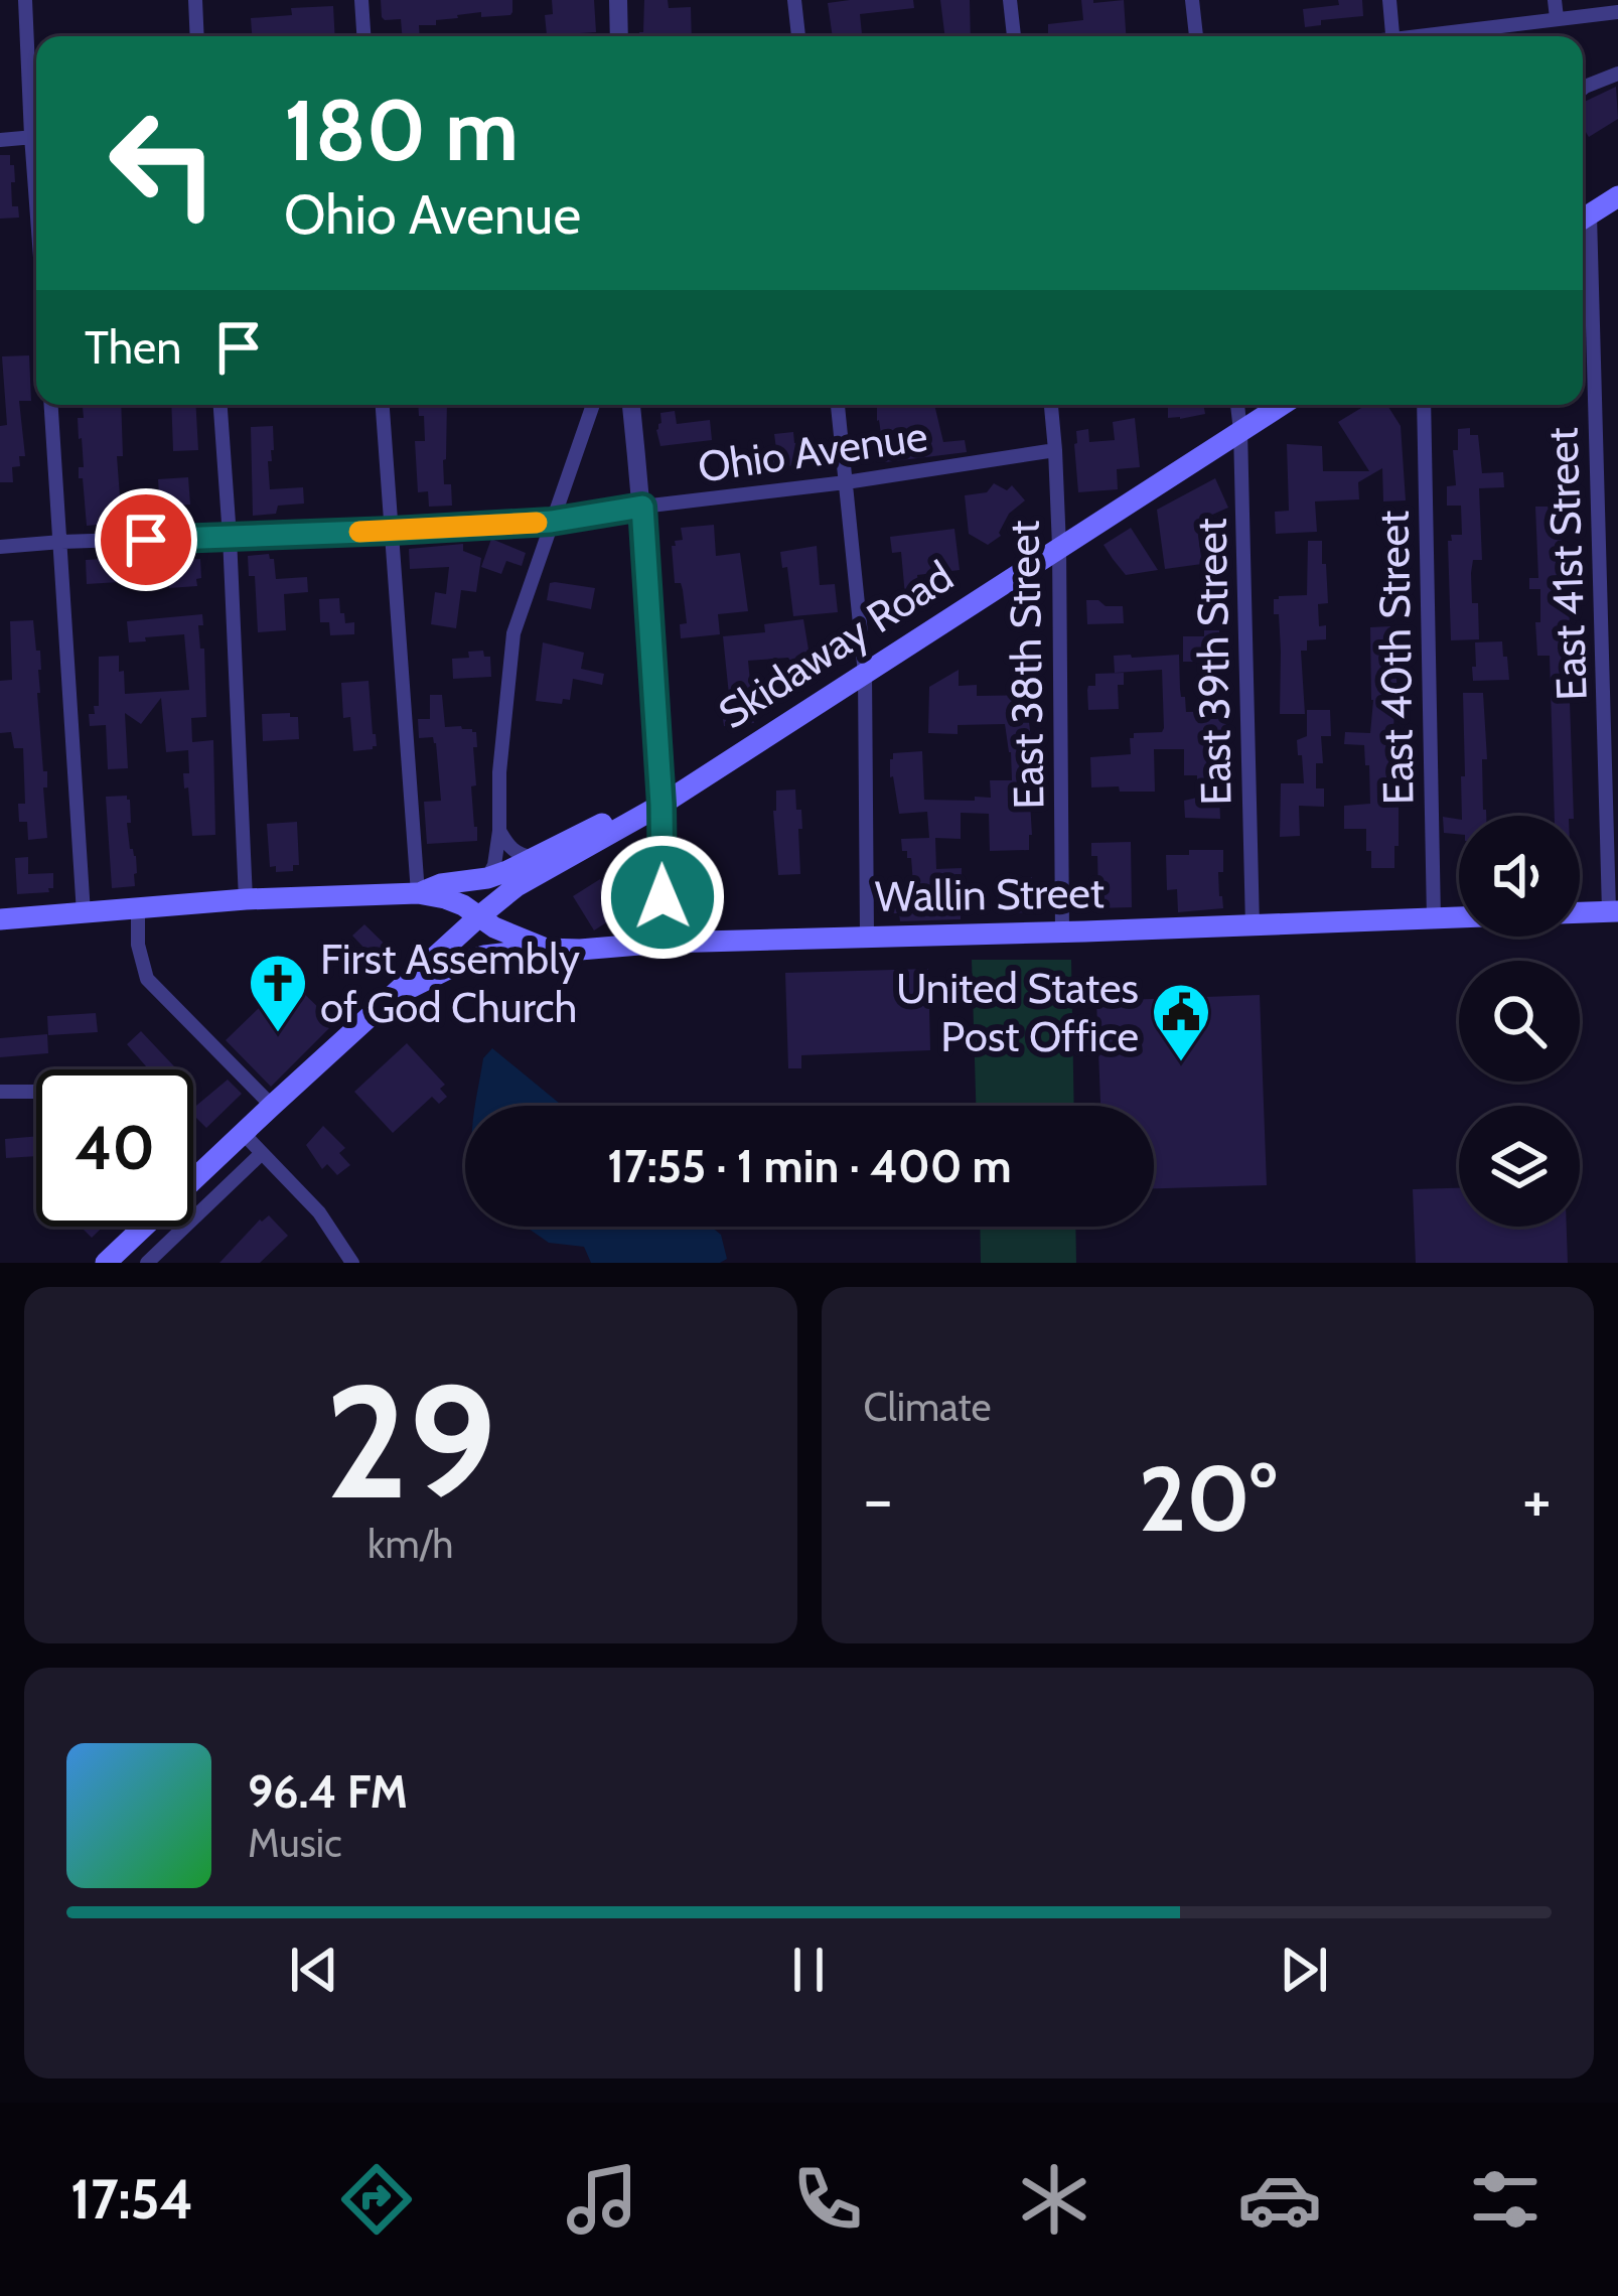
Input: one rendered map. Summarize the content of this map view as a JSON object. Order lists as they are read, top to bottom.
{
  "streets": {
    "main road": ["Skidaway Road", "Wallin Street"],
    "street": [
      "Ohio Avenue",
      "East 41st Street",
      "East 40th Street",
      "East 39th Street",
      "East 38th Street"
    ]
  },
  "crossings": [
    ["Ohio Avenue", "East 38th Street"],
    ["Skidaway Road", "East 39th Street"],
    ["Skidaway Road", "East 38th Street"],
    ["Skidaway Road", "Wallin Street"],
    ["East 40th Street", "Wallin Street"],
    ["East 39th Street", "Wallin Street"],
    ["East 38th Street", "Wallin Street"]
  ],
  "places": {
    "church": ["First Assembly of God Church"],
    "public building": ["United States Post Office"]
  },
  "page": {
    "turn": ["180 m", "Ohio Avenue"],
    "then": "Then",
    "limit": "40",
    "trip": "17:55 · 1 min · 400 m",
    "tile": [
      ["29", "km/h"],
      "Climate"
    ],
    "heat": ["−", "20°", "+"],
    "song": ["96.4 FM", "Music"],
    "tabs": "17:54"
  }
}
